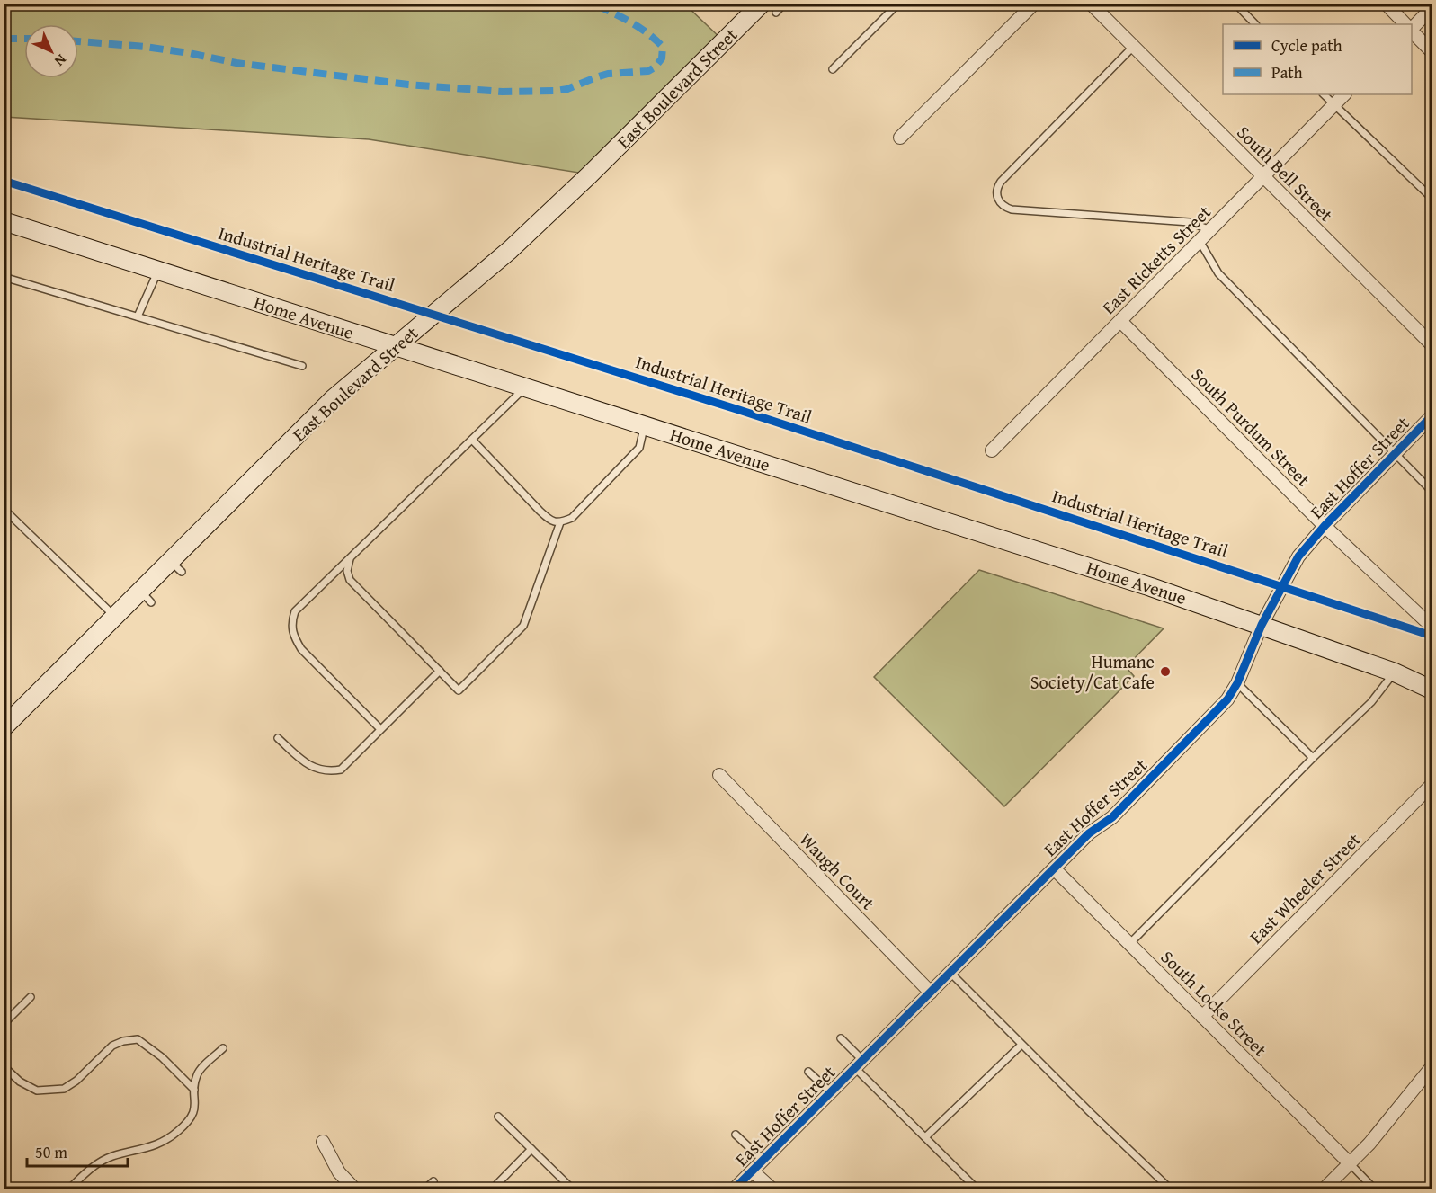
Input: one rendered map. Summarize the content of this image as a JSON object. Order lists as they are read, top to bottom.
{
  "streets": {
    "main road": ["East Boulevard Street", "Home Avenue"],
    "street": [
      "South Bell Street",
      "East Ricketts Street",
      "South Purdum Street",
      "East Hoffer Street",
      "Waugh Court",
      "East Wheeler Street",
      "South Locke Street"
    ],
    "cycle path": ["Industrial Heritage Trail"]
  },
  "crossings": [
    ["East Boulevard Street", "Home Avenue"],
    ["South Bell Street", "East Ricketts Street"],
    ["East Ricketts Street", "South Purdum Street"],
    ["Home Avenue", "East Hoffer Street"],
    ["South Purdum Street", "East Hoffer Street"],
    ["East Hoffer Street", "Waugh Court"],
    ["East Hoffer Street", "South Locke Street"],
    ["East Wheeler Street", "South Locke Street"]
  ],
  "places": ["Humane Society/Cat Cafe"],
  "legend": ["Cycle path", "Path"],
  "scale_bar": "50 m",
  "north": "bottom right"
}
